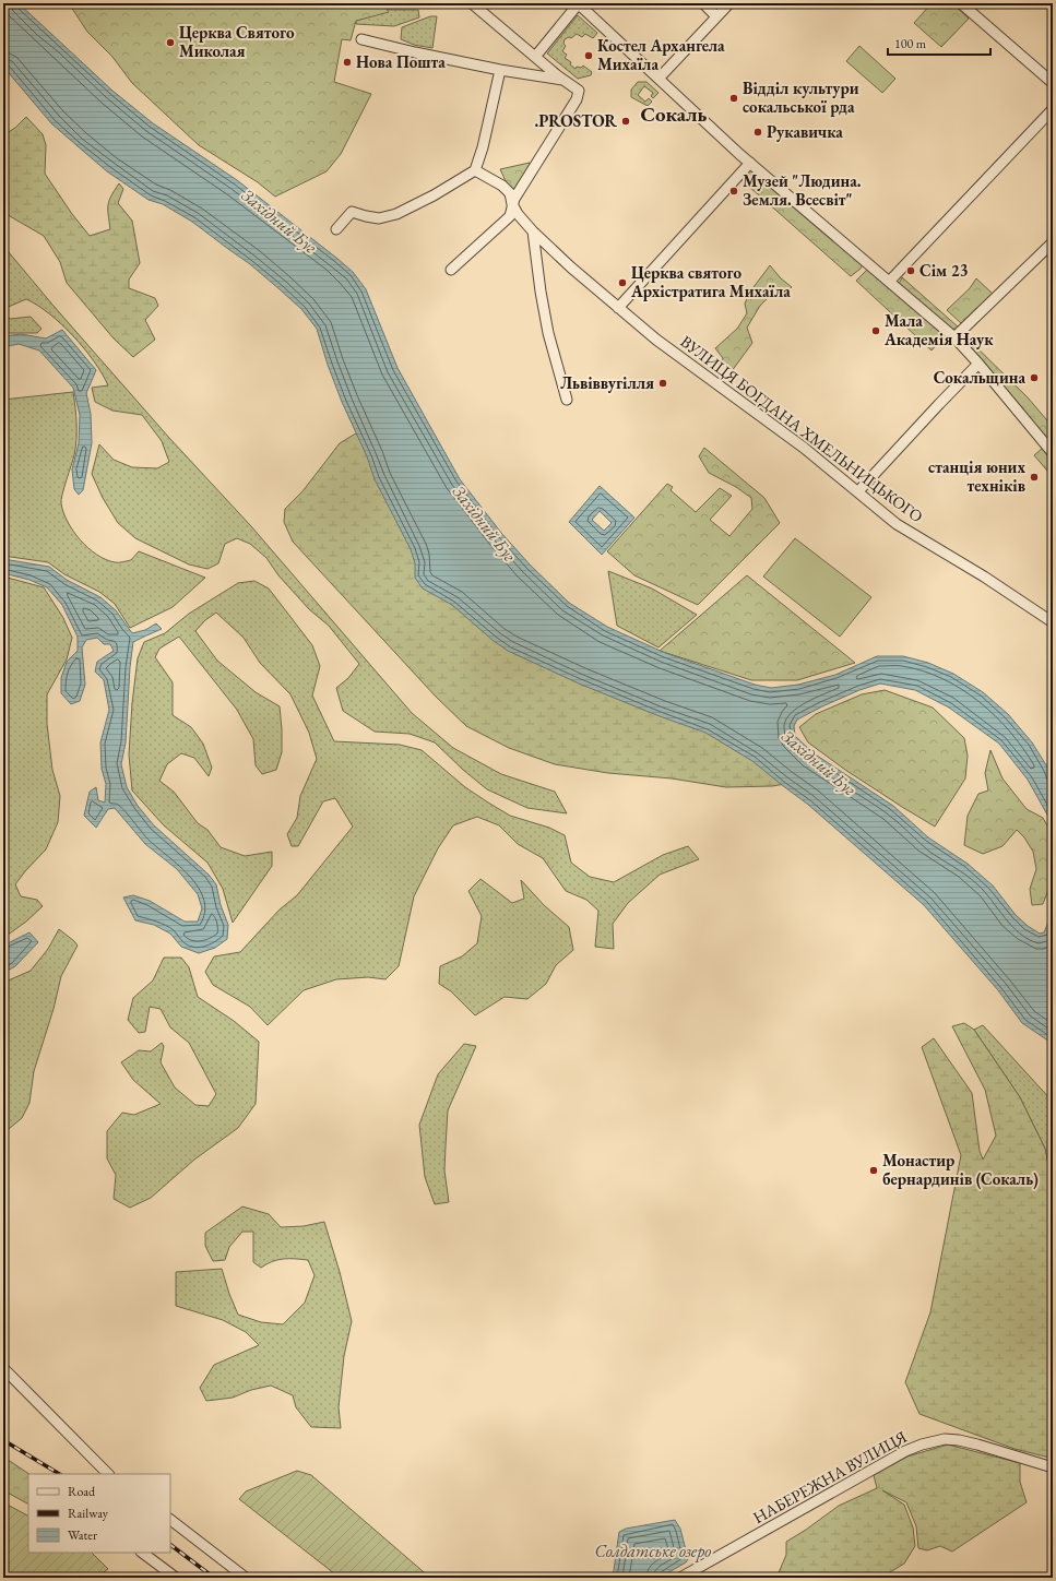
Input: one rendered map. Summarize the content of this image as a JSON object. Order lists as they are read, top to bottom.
{
  "streets": {
    "street": ["ВУЛИЦЯ БОГДАНА ХМЕЛЬНИЦЬКОГО", "НАБЕРЕЖНА ВУЛИЦЯ"]
  },
  "districts": ["Сокаль"],
  "water": ["Західний Буг", "Солдатське озеро"],
  "places": [
    "Церква Святого Миколая",
    "Костел Архангела Михаїла",
    "Нова Пошта",
    "Відділ культури сокальської рда",
    ".PROSTOR",
    "Рукавичка",
    "Музей \"Людина. Земля. Всесвіт\"",
    "Сім 23",
    "Церква святого Архістратига Михаїла",
    "Мала Академія Наук",
    "Сокальщина",
    "Львіввугілля",
    "станція юних техніків",
    "Монастир бернардинів (Сокаль)"
  ],
  "legend": ["Road", "Railway", "Water"],
  "scale_bar": "100 m"
}
